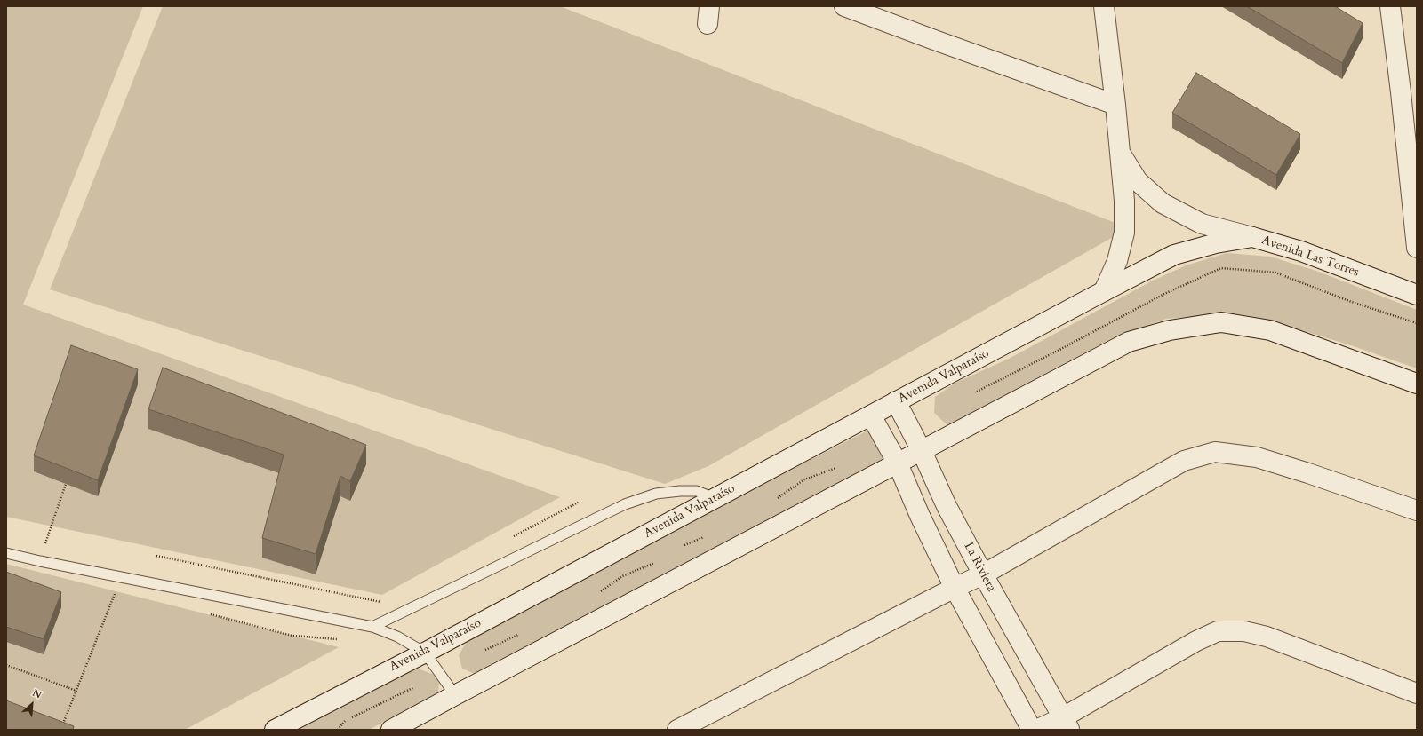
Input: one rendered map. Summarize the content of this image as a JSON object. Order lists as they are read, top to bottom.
{
  "streets": {
    "street": ["Avenida Las Torres", "Avenida Valparaíso", "La Riviera"]
  },
  "crossings": [
    ["Avenida Las Torres", "Avenida Valparaíso"],
    ["Avenida Valparaíso", "La Riviera"]
  ],
  "north": "top right"
}
